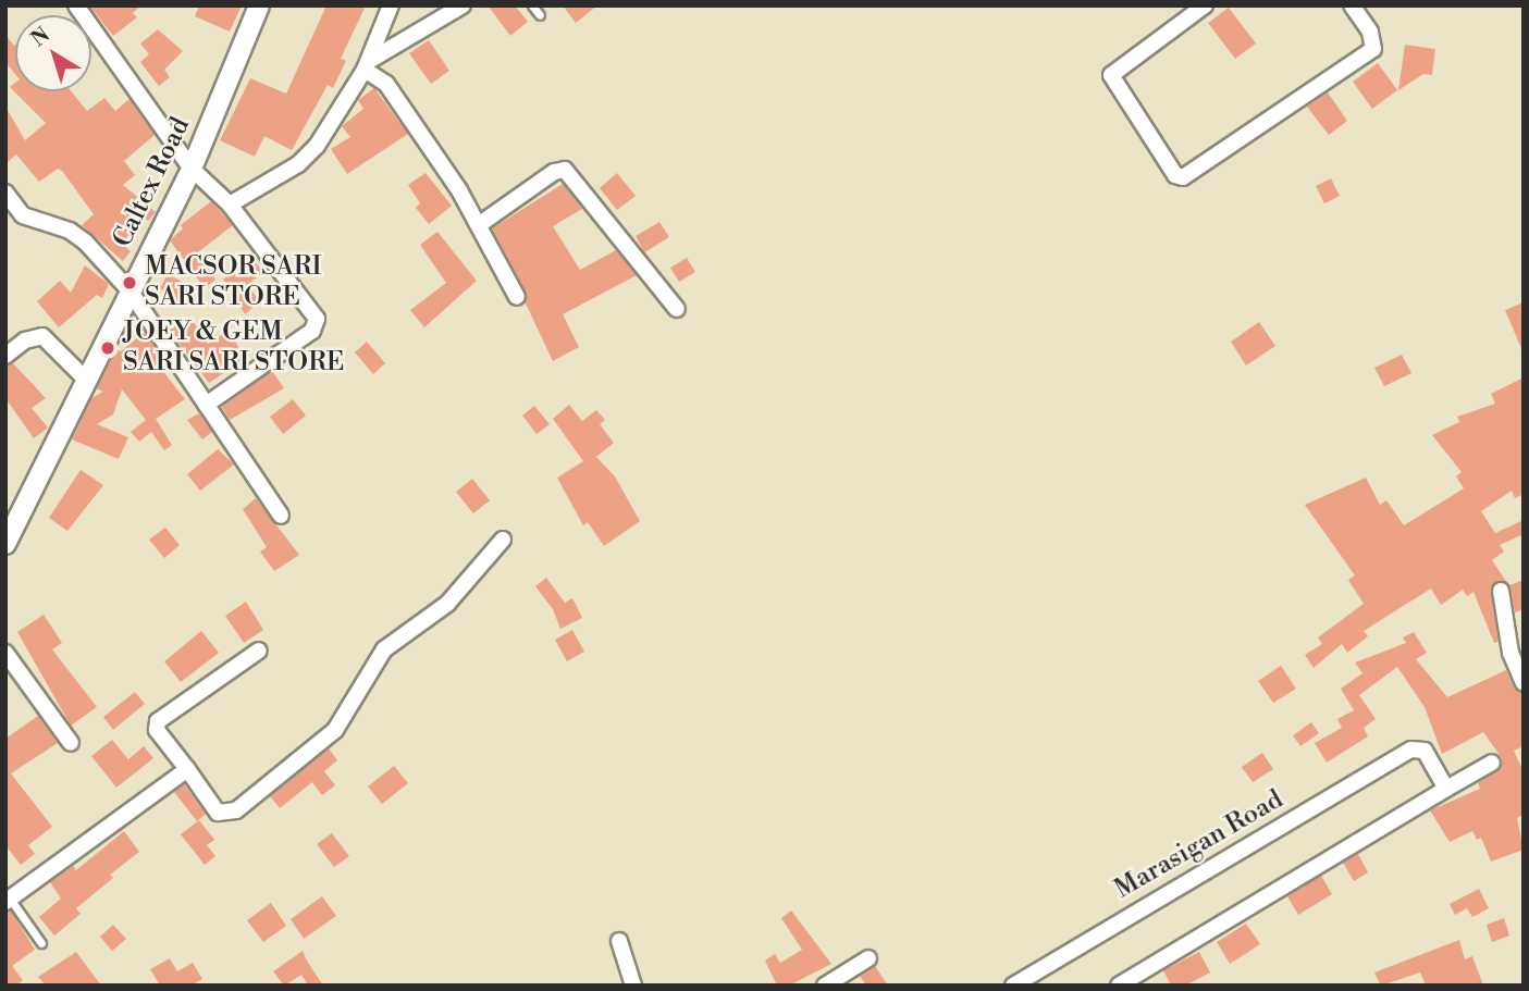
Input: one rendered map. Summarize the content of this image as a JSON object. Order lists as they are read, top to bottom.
{
  "streets": {
    "street": ["Caltex Road", "Marasigan Road"]
  },
  "places": ["MACSOR SARI SARI STORE", "JOEY & GEM SARI SARI STORE"],
  "north": "top left"
}
